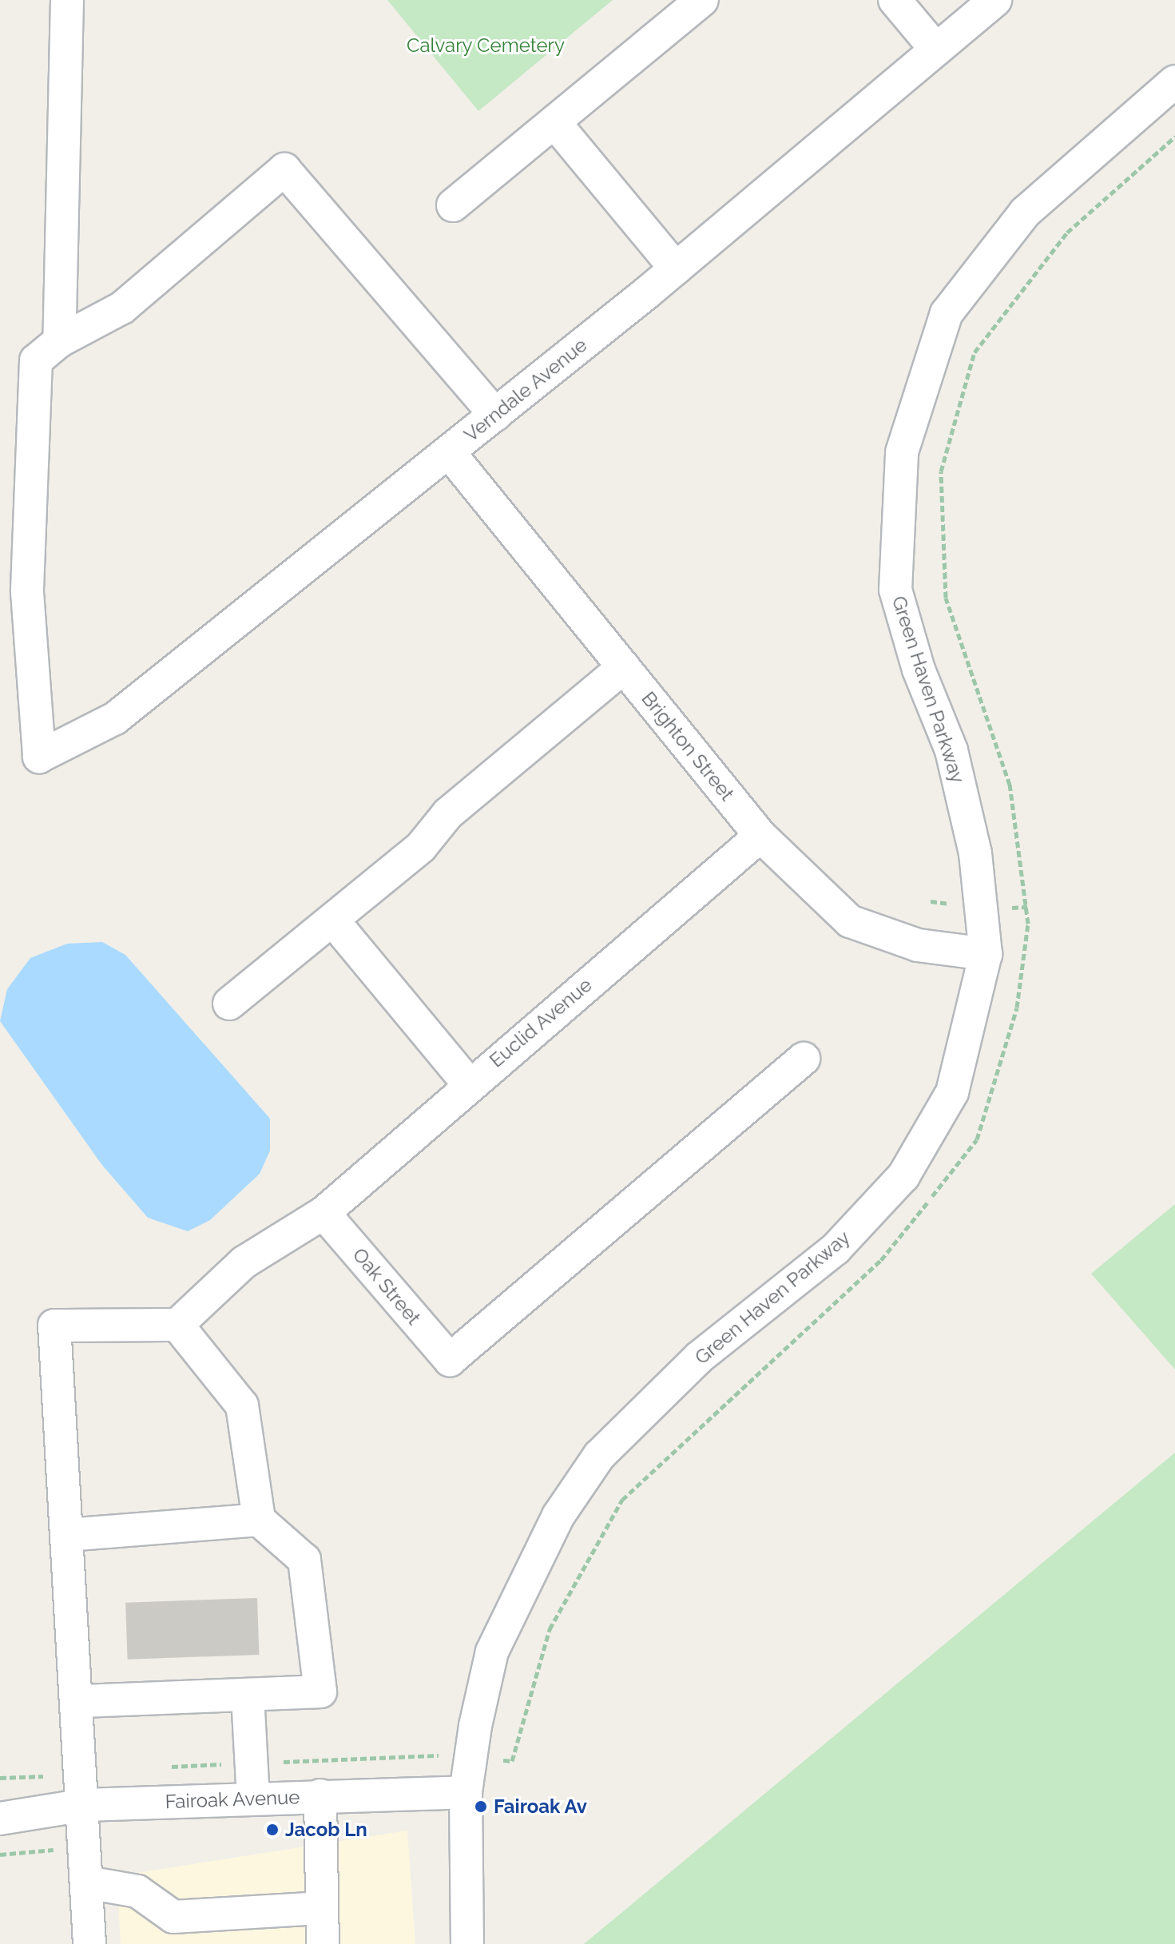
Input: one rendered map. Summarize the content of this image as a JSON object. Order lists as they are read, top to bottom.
{
  "streets": {
    "street": [
      "Verndale Avenue",
      "Green Haven Parkway",
      "Brighton Street",
      "Euclid Avenue",
      "Oak Street",
      "Fairoak Avenue"
    ]
  },
  "crossings": [
    ["Verndale Avenue", "Brighton Street"],
    ["Green Haven Parkway", "Brighton Street"],
    ["Green Haven Parkway", "Fairoak Avenue"],
    ["Brighton Street", "Euclid Avenue"],
    ["Euclid Avenue", "Oak Street"]
  ],
  "parks": ["Calvary Cemetery"],
  "places": ["Fairoak Av", "Jacob Ln"]
}
